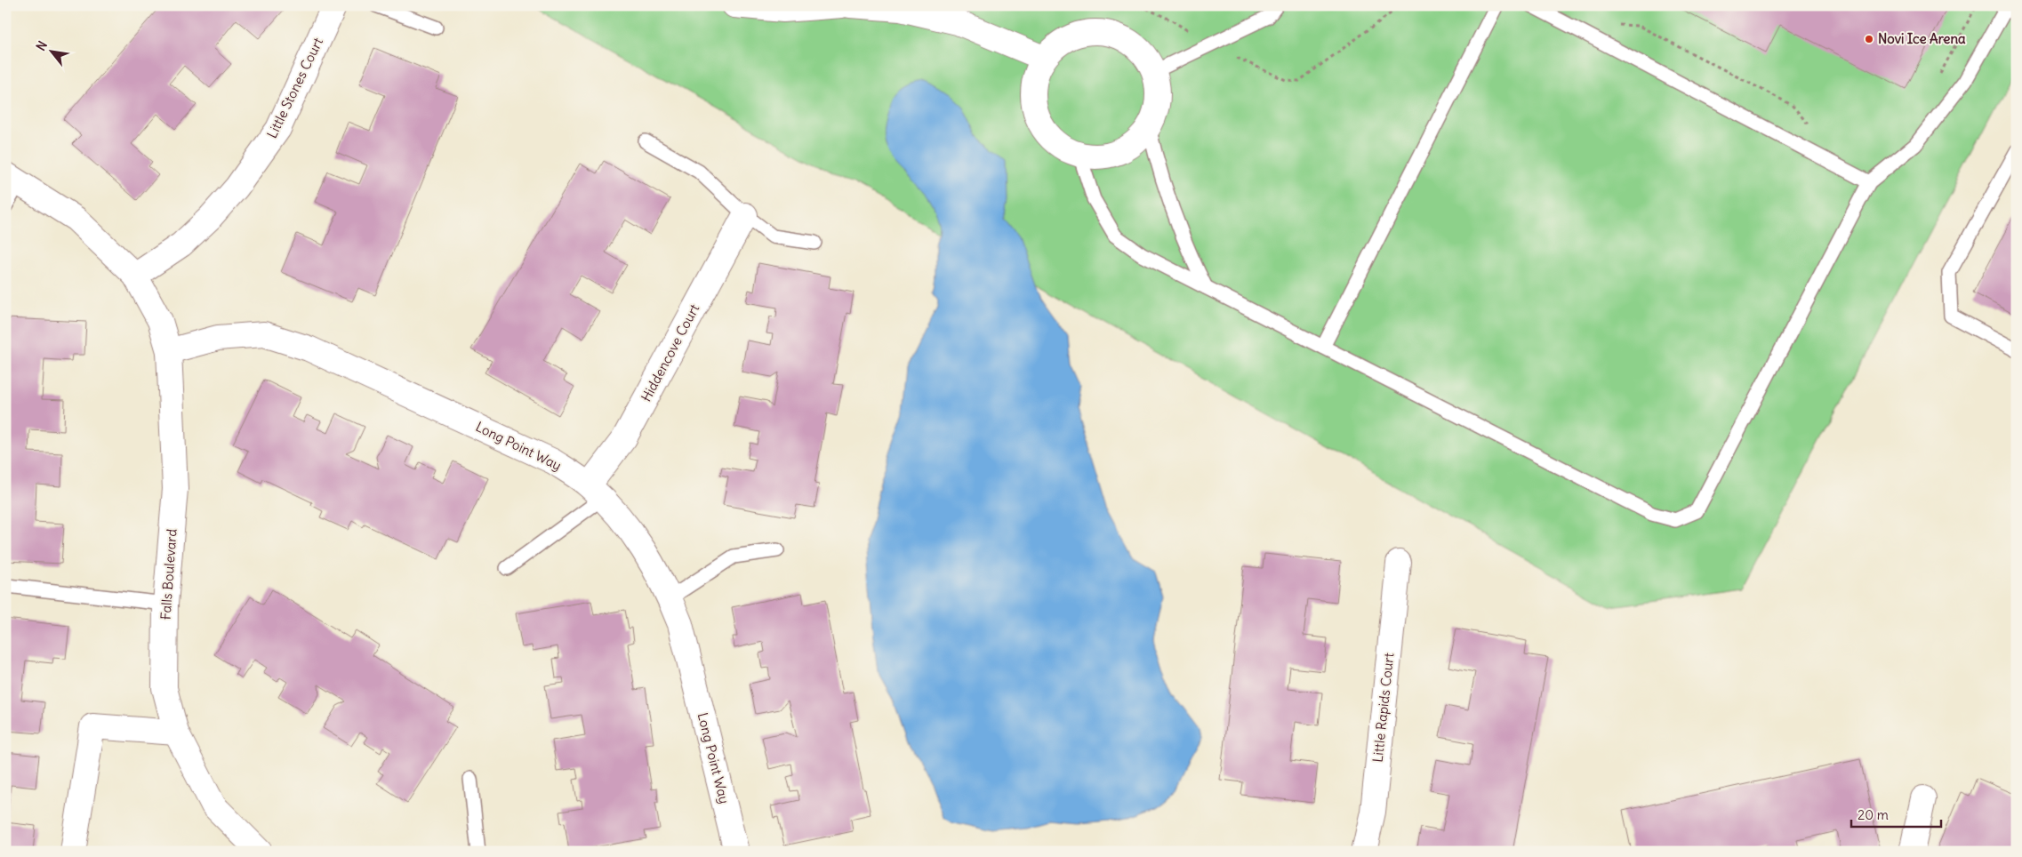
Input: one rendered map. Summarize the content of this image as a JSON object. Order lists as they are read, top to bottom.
{
  "streets": {
    "street": [
      "Little Stones Court",
      "Hiddencove Court",
      "Long Point Way",
      "Falls Boulevard",
      "Little Rapids Court"
    ]
  },
  "crossings": [
    ["Little Stones Court", "Falls Boulevard"],
    ["Hiddencove Court", "Long Point Way"],
    ["Long Point Way", "Falls Boulevard"]
  ],
  "places": ["Novi Ice Arena"],
  "scale_bar": "20 m",
  "north": "top left"
}
